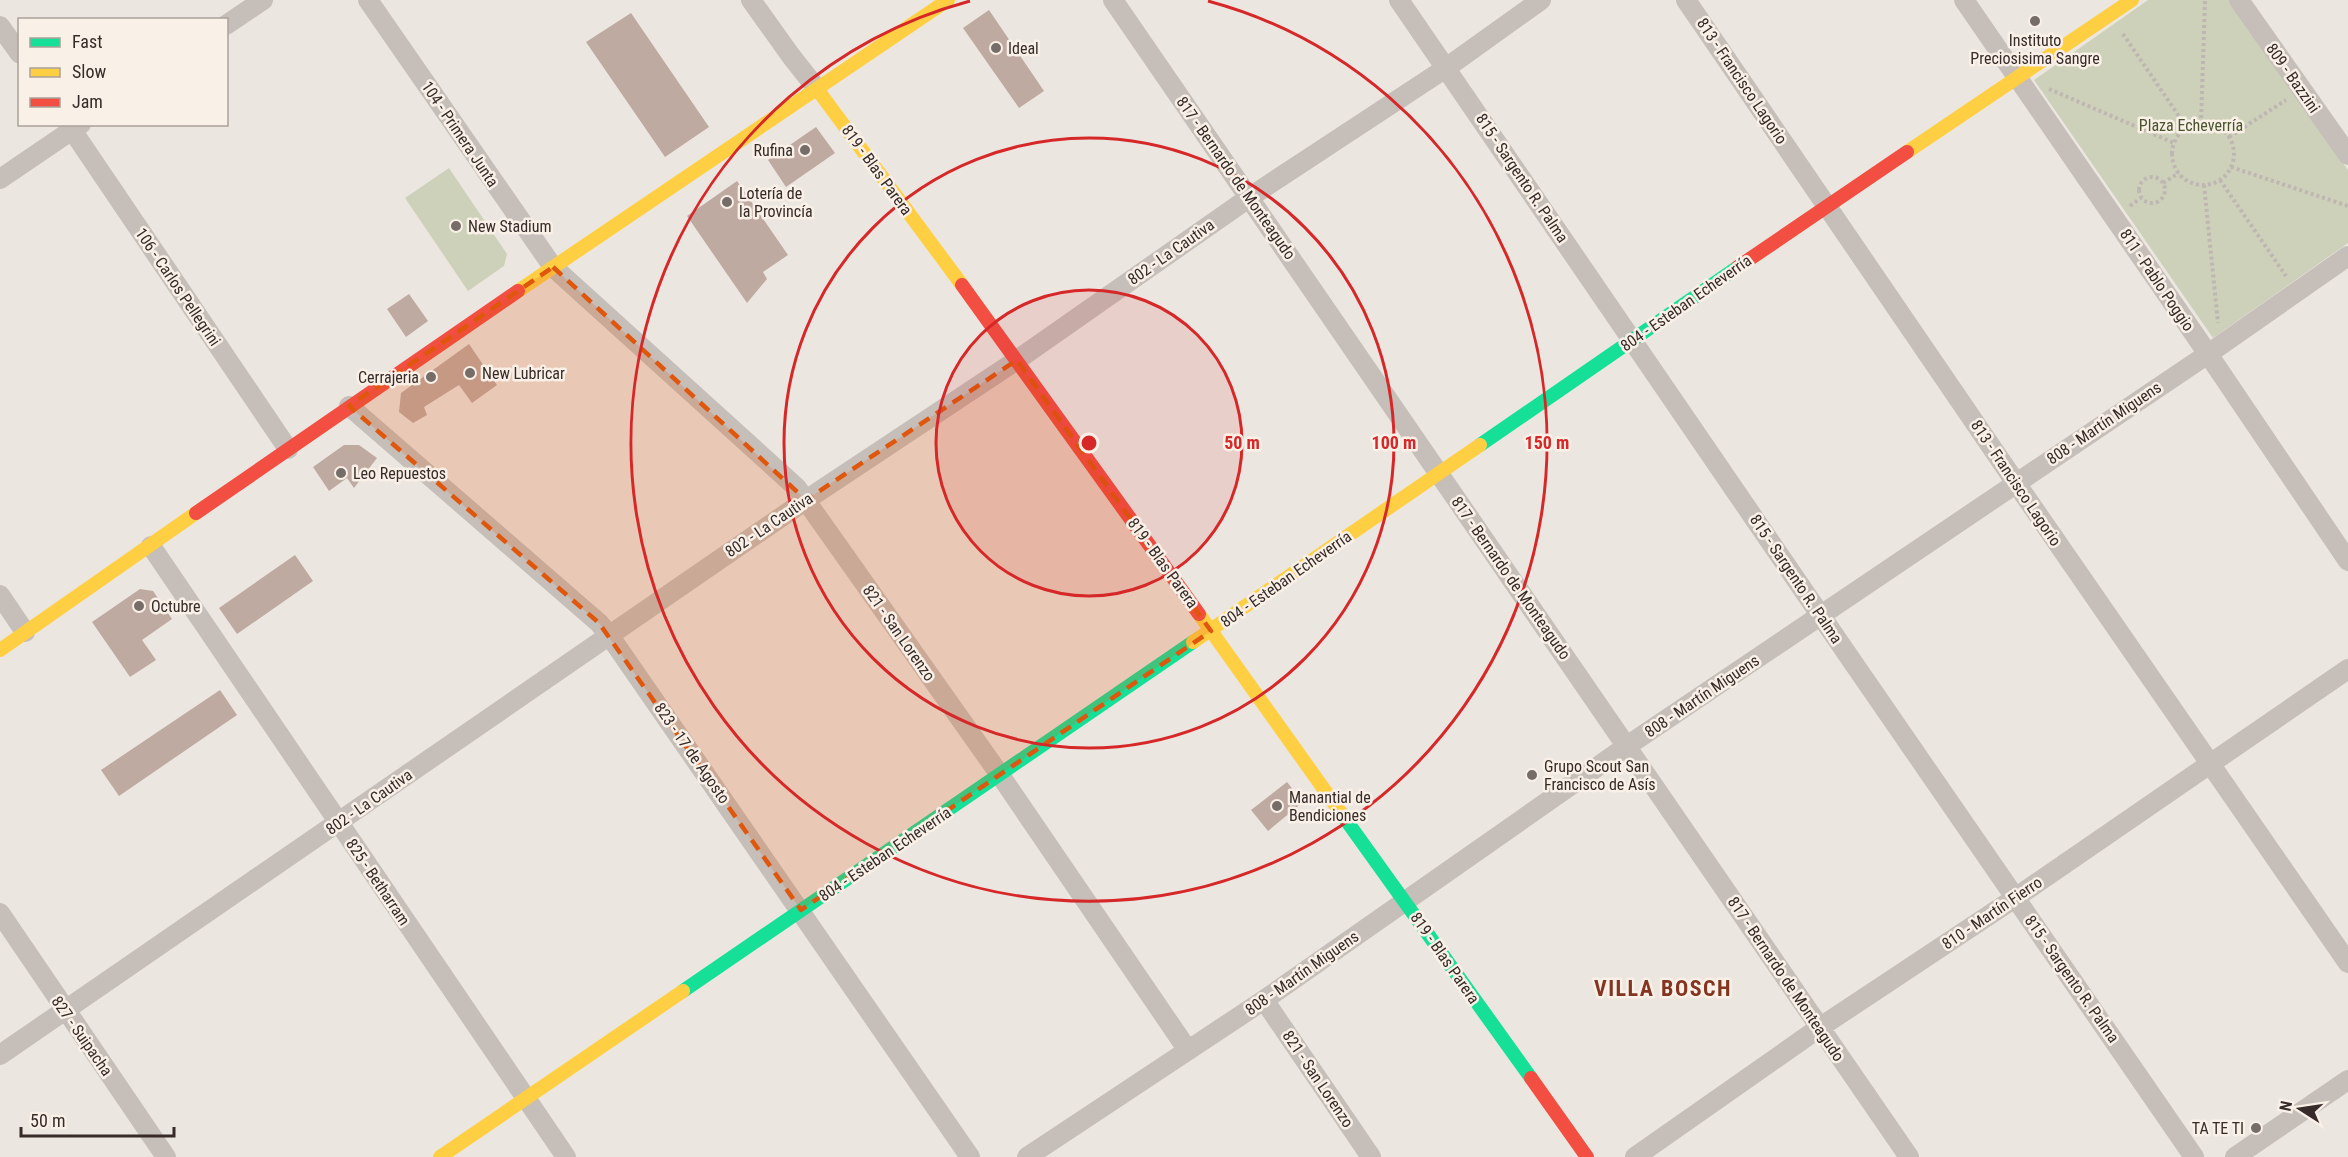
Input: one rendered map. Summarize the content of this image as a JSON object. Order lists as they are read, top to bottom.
{
  "streets": {
    "street": [
      "809 - Bazzini",
      "813 - Francisco Lagorio",
      "104 - Primera Junta",
      "819 - Blas Parera",
      "817 - Bernardo de Monteagudo",
      "815 - Sargento R. Palma",
      "802 - La Cautiva",
      "811 - Pablo Poggio",
      "106 - Carlos Pellegrini",
      "804 - Esteban Echeverría",
      "808 - Martín Miguens",
      "821 - San Lorenzo",
      "823 - 17 de Agosto",
      "825 - Betharram",
      "810 - Martín Fierro",
      "827 - Suipacha"
    ]
  },
  "crossings": [
    ["813 - Francisco Lagorio", "804 - Esteban Echeverría"],
    ["813 - Francisco Lagorio", "808 - Martín Miguens"],
    ["813 - Francisco Lagorio", "810 - Martín Fierro"],
    ["104 - Primera Junta", "821 - San Lorenzo"],
    ["819 - Blas Parera", "802 - La Cautiva"],
    ["819 - Blas Parera", "804 - Esteban Echeverría"],
    ["819 - Blas Parera", "808 - Martín Miguens"],
    ["817 - Bernardo de Monteagudo", "802 - La Cautiva"],
    ["817 - Bernardo de Monteagudo", "804 - Esteban Echeverría"],
    ["817 - Bernardo de Monteagudo", "808 - Martín Miguens"],
    ["817 - Bernardo de Monteagudo", "810 - Martín Fierro"],
    ["815 - Sargento R. Palma", "802 - La Cautiva"],
    ["815 - Sargento R. Palma", "804 - Esteban Echeverría"],
    ["815 - Sargento R. Palma", "808 - Martín Miguens"],
    ["815 - Sargento R. Palma", "810 - Martín Fierro"],
    ["802 - La Cautiva", "821 - San Lorenzo"],
    ["802 - La Cautiva", "823 - 17 de Agosto"],
    ["802 - La Cautiva", "825 - Betharram"],
    ["802 - La Cautiva", "827 - Suipacha"],
    ["811 - Pablo Poggio", "804 - Esteban Echeverría"],
    ["811 - Pablo Poggio", "808 - Martín Miguens"],
    ["804 - Esteban Echeverría", "821 - San Lorenzo"],
    ["804 - Esteban Echeverría", "823 - 17 de Agosto"],
    ["804 - Esteban Echeverría", "825 - Betharram"],
    ["808 - Martín Miguens", "821 - San Lorenzo"]
  ],
  "districts": ["VILLA BOSCH"],
  "parks": ["Plaza Echeverría"],
  "places": [
    "Instituto Preciosisima Sangre",
    "Ideal",
    "Rufina",
    "Lotería de la Provincía",
    "New Stadium",
    "New Lubricar",
    "Cerrajeria",
    "Leo Repuestos",
    "Octubre",
    "Grupo Scout San Francisco de Asís",
    "Manantial de Bendiciones",
    "TA TE TI"
  ],
  "legend": ["Fast", "Slow", "Jam"],
  "scale_bar": "50 m",
  "north": "left",
  "rings": ["50 m", "100 m", "150 m"]
}
